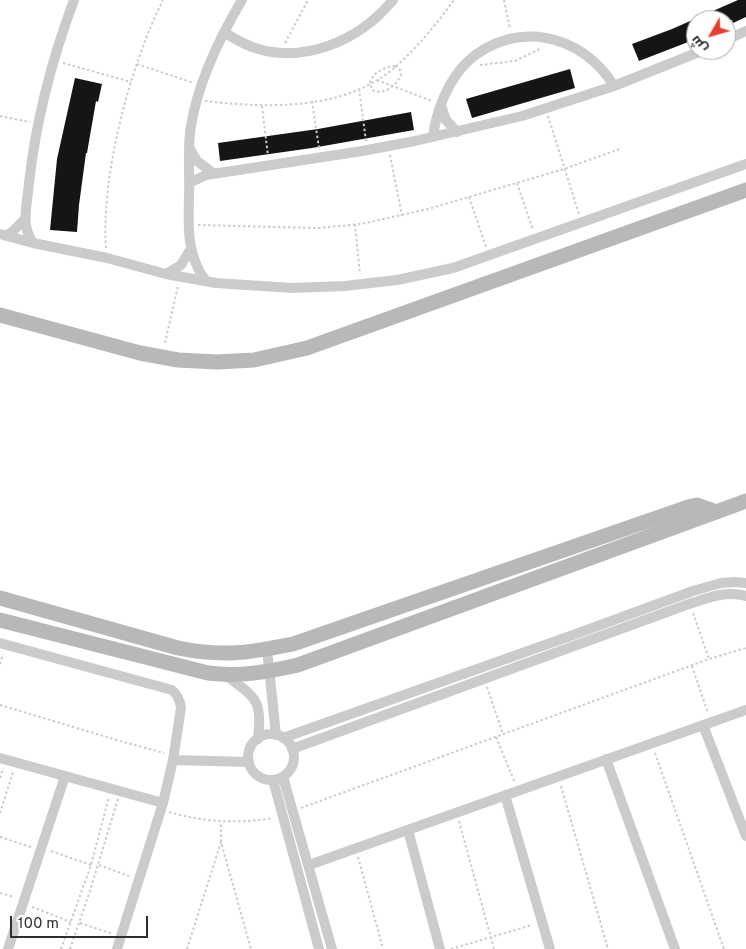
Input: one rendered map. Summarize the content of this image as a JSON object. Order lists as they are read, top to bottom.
{
  "scale_bar": "100 m",
  "north": "bottom left"
}
